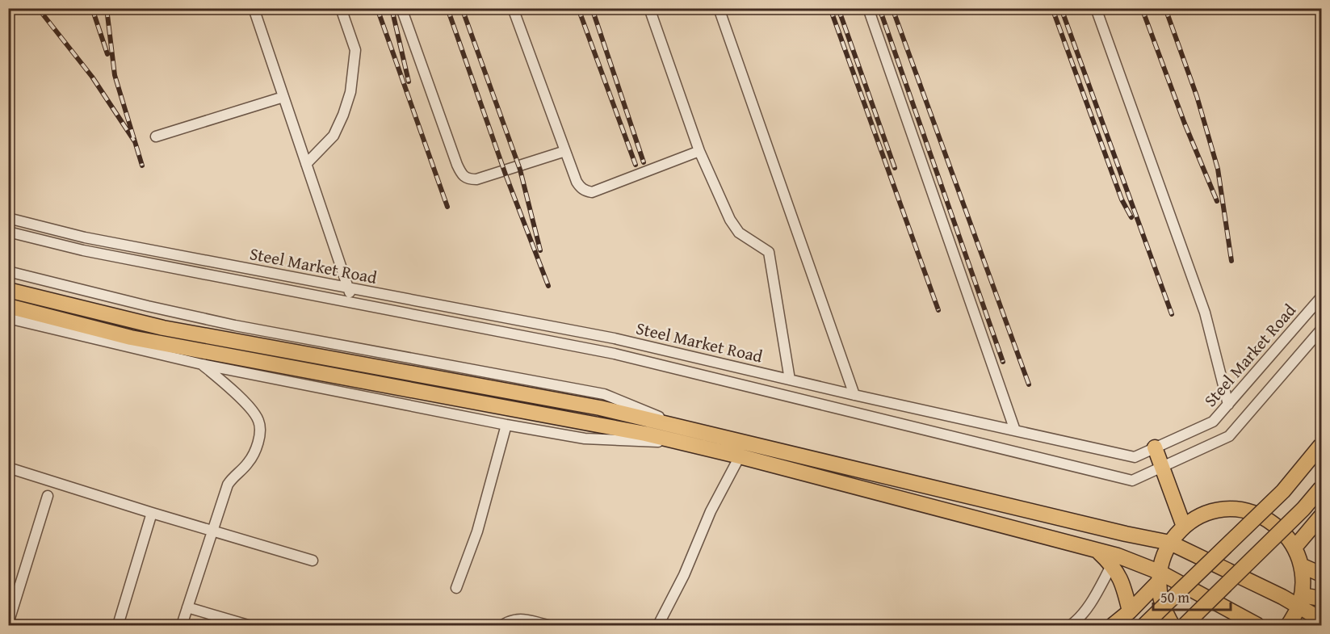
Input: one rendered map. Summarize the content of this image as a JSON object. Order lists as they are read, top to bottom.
{
  "streets": {
    "street": ["Steel Market Road"]
  },
  "scale_bar": "50 m"
}
